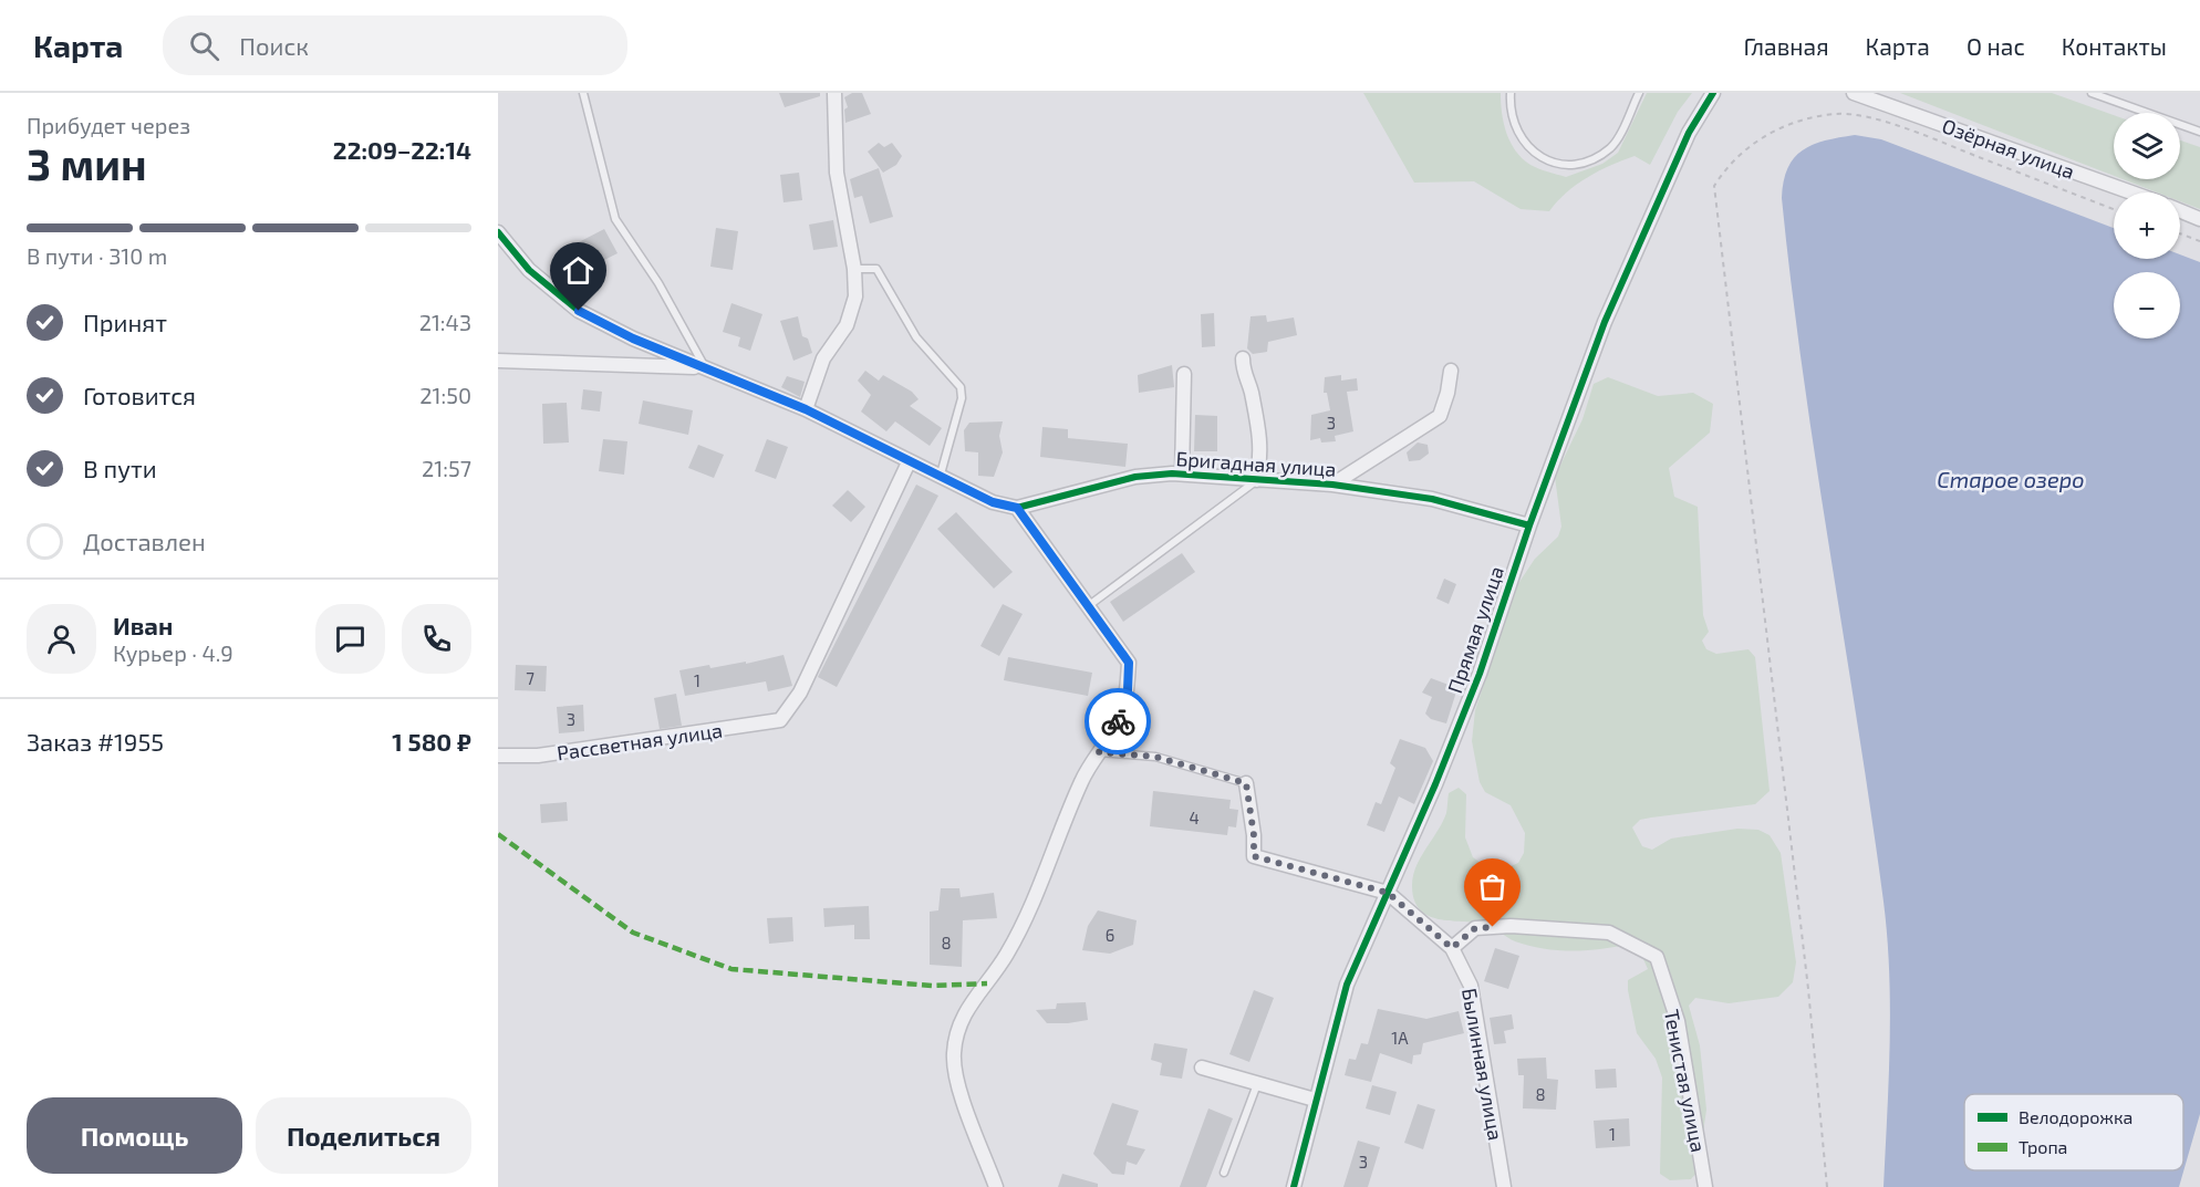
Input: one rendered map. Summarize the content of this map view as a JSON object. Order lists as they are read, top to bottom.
{
  "streets": {
    "street": [
      "Озёрная улица",
      "Бригадная улица",
      "Прямая улица",
      "Рассветная улица",
      "Былинная улица",
      "Тенистая улица"
    ]
  },
  "crossings": [
    ["Бригадная улица", "Прямая улица"],
    ["Прямая улица", "Былинная улица"],
    ["Былинная улица", "Тенистая улица"]
  ],
  "water": ["Старое озеро"],
  "house_numbers": [
    "3",
    "7",
    "1",
    "3",
    "4",
    "6",
    "8",
    "1А",
    "8",
    "1",
    "3"
  ],
  "legend": ["Велодорожка", "Тропа"],
  "page": {
    "header": "Карта",
    "search": "Поиск",
    "nav": [
      "Главная",
      "Карта",
      "О нас",
      "Контакты"
    ],
    "heading": ["3 мин", "Прибудет через", "22:09–22:14"],
    "panel": [
      "Иван",
      "Курьер · 4.9",
      "Заказ #1955",
      "1 580 ₽"
    ],
    "map_buttons": ["+", "−"],
    "bar": "В пути · 310 m",
    "list": [
      ["Принят", "21:43"],
      ["Готовится", "21:50"],
      ["В пути", "21:57"],
      "Доставлен"
    ],
    "buttons": ["Помощь", "Поделиться"]
  }
}
